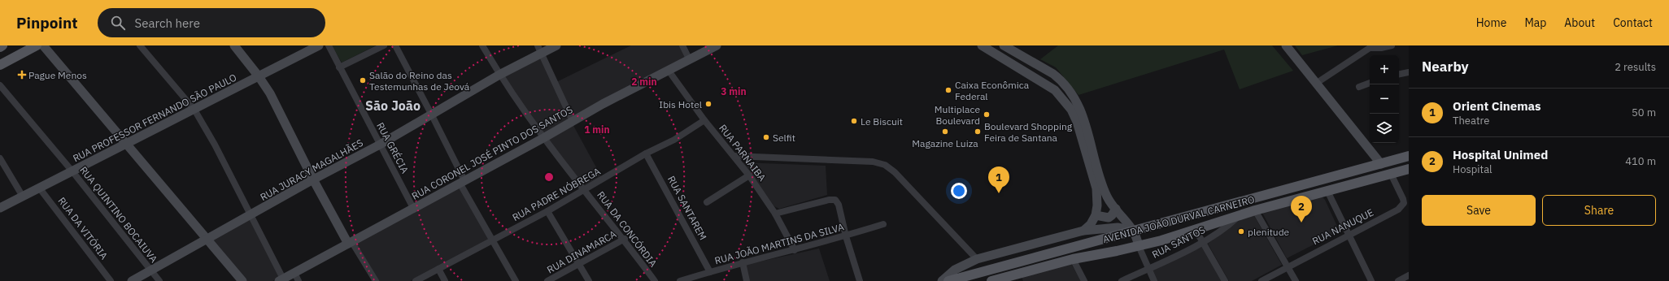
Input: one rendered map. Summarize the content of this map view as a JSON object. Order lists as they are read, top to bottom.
{
  "streets": {
    "main road": ["AVENIDA JOÃO DURVAL CARNEIRO"],
    "street": [
      "RUA PROFESSOR FERNANDO SÃO PAULO",
      "RUA GRÉCIA",
      "RUA CORONEL JOSÉ PINTO DOS SANTOS",
      "RUA PARNAIBA",
      "RUA JURACY MAGALHÃES",
      "RUA PADRE NÓBREGA",
      "RUA SANTAREM",
      "RUA QUINTINO BOCAIUVA",
      "RUA NANUQUE",
      "RUA DA VITÓRIA",
      "RUA DA CONCÓRDIA",
      "RUA SANTOS",
      "RUA JOÃO MARTINS DA SILVA",
      "RUA DINAMARCA"
    ]
  },
  "crossings": [
    ["RUA PROFESSOR FERNANDO SÃO PAULO", "RUA QUINTINO BOCAIUVA"],
    ["RUA PROFESSOR FERNANDO SÃO PAULO", "RUA DA VITÓRIA"],
    ["RUA GRÉCIA", "RUA CORONEL JOSÉ PINTO DOS SANTOS"],
    ["RUA GRÉCIA", "RUA JURACY MAGALHÃES"],
    ["RUA CORONEL JOSÉ PINTO DOS SANTOS", "RUA PARNAIBA"],
    ["RUA CORONEL JOSÉ PINTO DOS SANTOS", "RUA DA CONCÓRDIA"],
    ["RUA PARNAIBA", "RUA PADRE NÓBREGA"],
    ["RUA PARNAIBA", "RUA JOÃO MARTINS DA SILVA"],
    ["RUA JURACY MAGALHÃES", "RUA QUINTINO BOCAIUVA"],
    ["RUA JURACY MAGALHÃES", "RUA DA CONCÓRDIA"],
    ["RUA PADRE NÓBREGA", "RUA SANTAREM"],
    ["RUA PADRE NÓBREGA", "RUA DA CONCÓRDIA"],
    ["RUA SANTAREM", "RUA JOÃO MARTINS DA SILVA"],
    ["AVENIDA JOÃO DURVAL CARNEIRO", "RUA NANUQUE"],
    ["AVENIDA JOÃO DURVAL CARNEIRO", "RUA SANTOS"],
    ["RUA DA CONCÓRDIA", "RUA DINAMARCA"]
  ],
  "districts": ["São João"],
  "places": {
    "health": ["Pague Menos"],
    "other": [
      "Salão do Reino das Testemunhas de Jeová",
      "Caixa Econômica Federal",
      "Ibis Hotel",
      "Multiplace Boulevard",
      "Le Biscuit",
      "Magazine Luiza",
      "Boulevard Shopping Feira de Santana",
      "Selfit",
      "plenitude"
    ]
  },
  "page": {
    "header": "Pinpoint",
    "search": "Search here",
    "nav": [
      "Home",
      "Map",
      "About",
      "Contact"
    ],
    "heading": ["Nearby", "2 results"],
    "map_buttons": ["+", "−"],
    "list": [
      {
        "mark": "1",
        "name": "Orient Cinemas",
        "note": "Theatre",
        "value": "50 m"
      },
      {
        "mark": "2",
        "name": "Hospital Unimed",
        "note": "Hospital",
        "value": "410 m"
      }
    ],
    "pins": ["1", "2"],
    "buttons": ["Save", "Share"]
  },
  "rings": ["2 min", "3 min", "1 min"]
}
